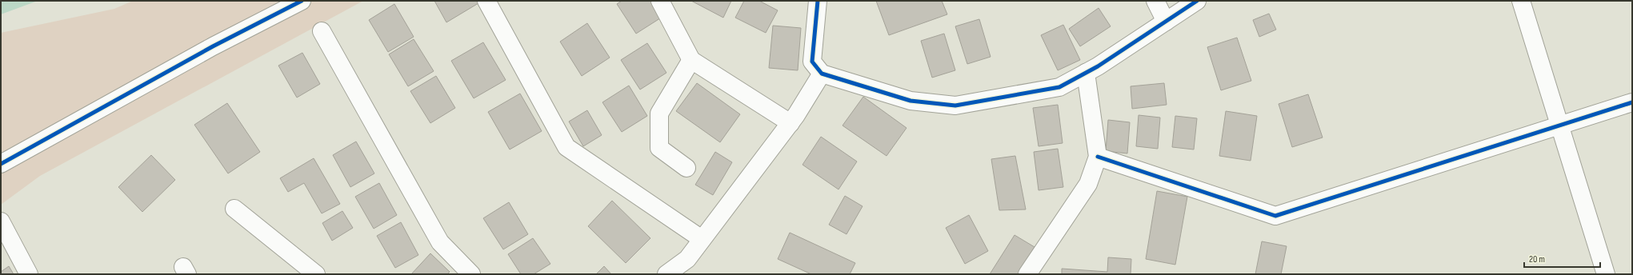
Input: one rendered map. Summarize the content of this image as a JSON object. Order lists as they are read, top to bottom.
{
  "scale_bar": "20 m"
}
